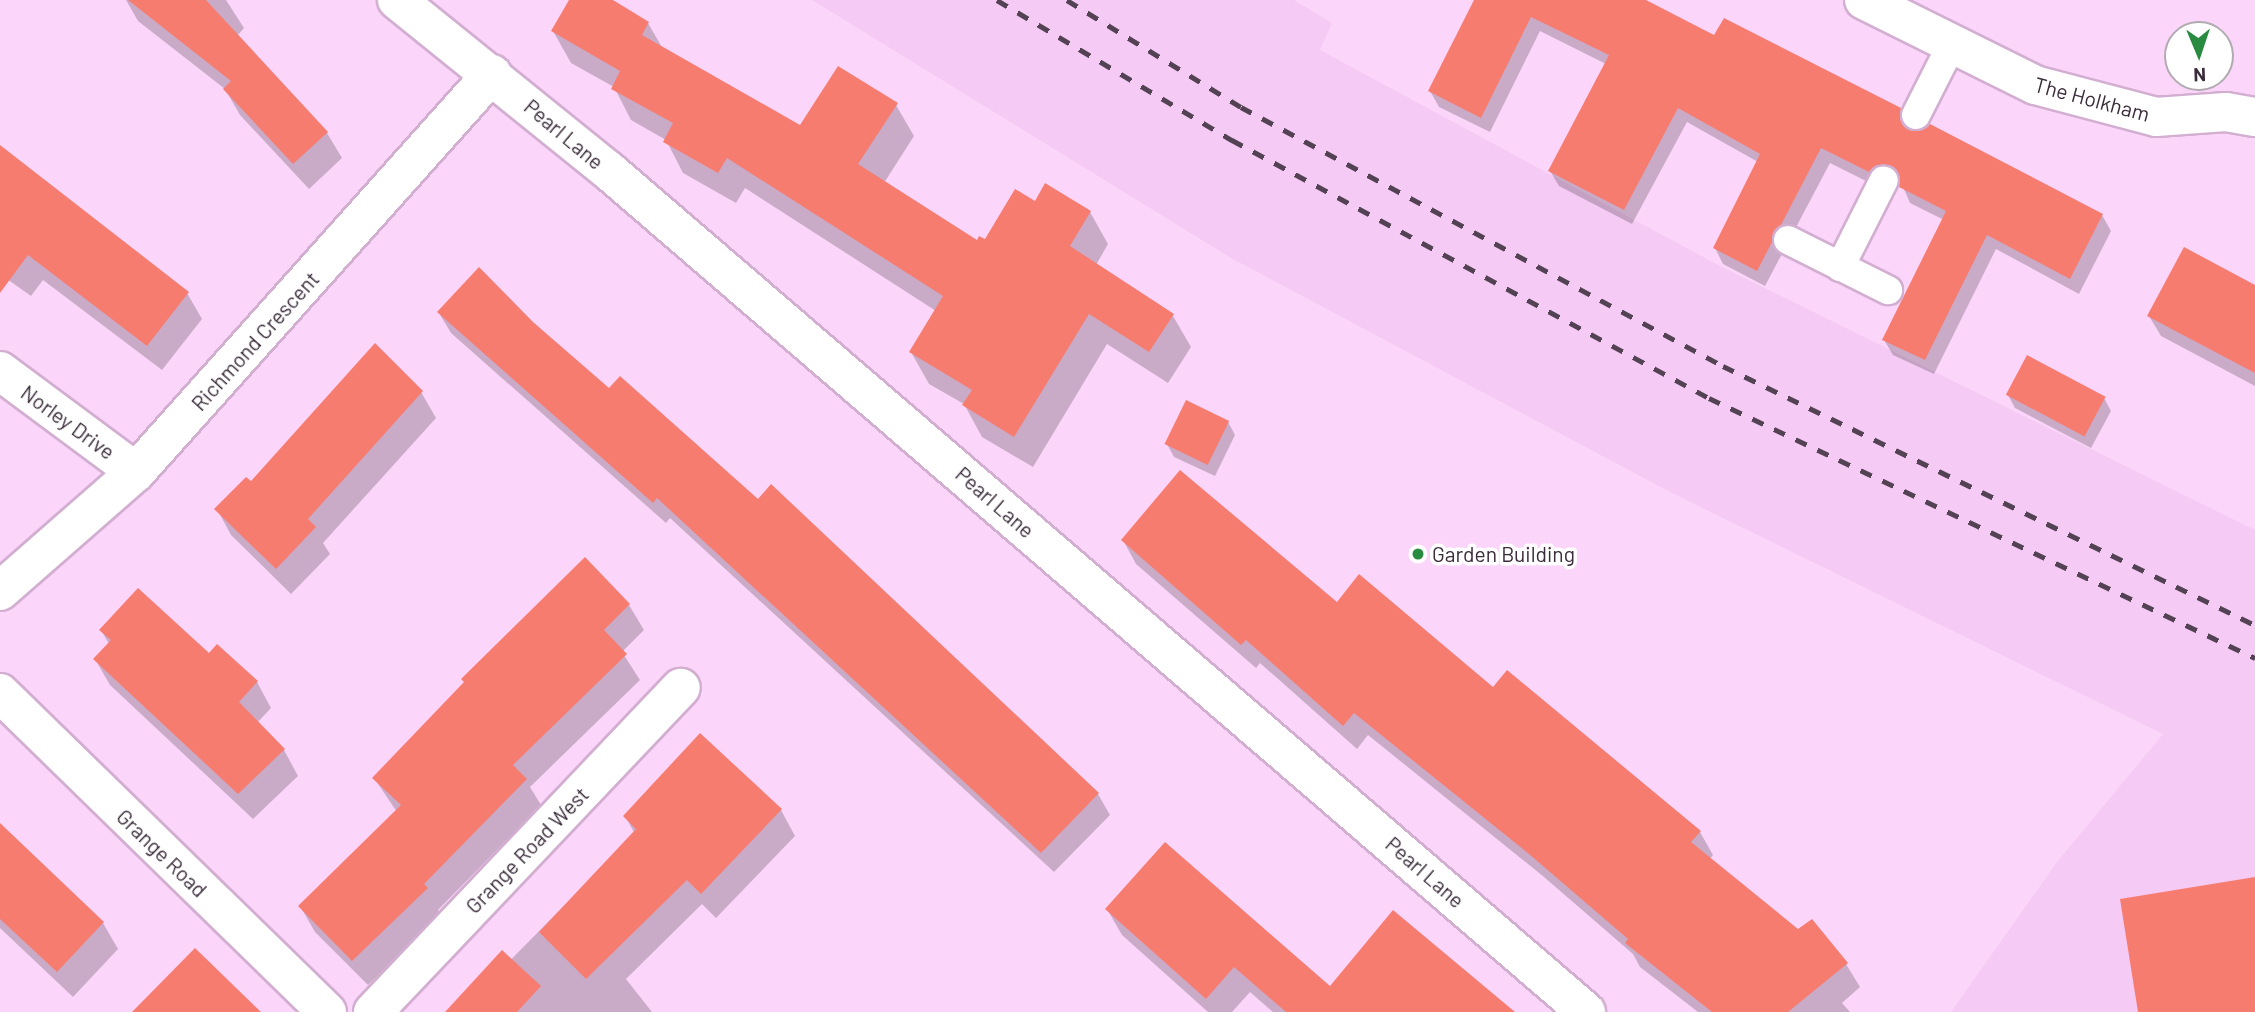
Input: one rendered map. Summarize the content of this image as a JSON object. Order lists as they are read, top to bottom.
{
  "streets": {
    "street": [
      "The Holkham",
      "Pearl Lane",
      "Richmond Crescent",
      "Norley Drive",
      "Grange Road West",
      "Grange Road"
    ]
  },
  "crossings": [
    ["Pearl Lane", "Richmond Crescent"],
    ["Richmond Crescent", "Norley Drive"]
  ],
  "places": ["Garden Building"],
  "north": "bottom"
}
